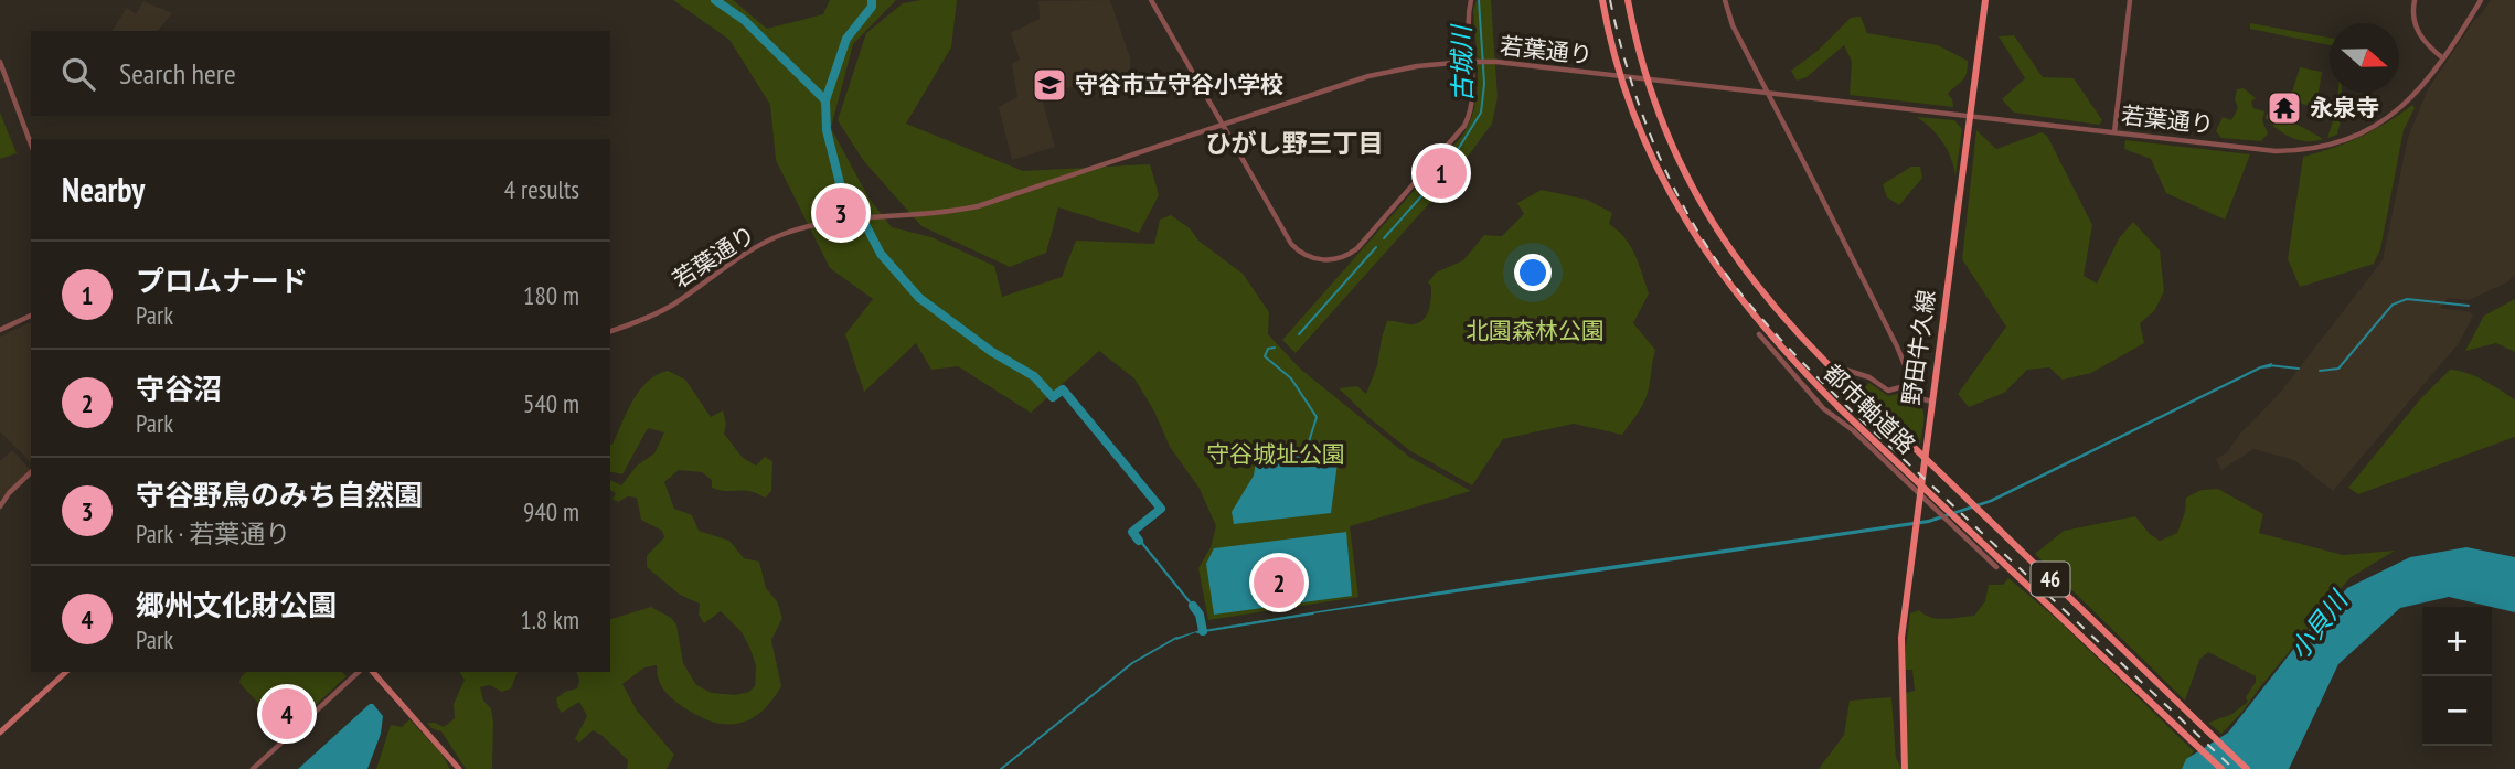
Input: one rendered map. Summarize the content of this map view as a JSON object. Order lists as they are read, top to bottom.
{
  "streets": {
    "main road": ["野田牛久線", "都市軸道路", "46"],
    "street": ["若葉通り"]
  },
  "crossings": [
    ["若葉通り", "野田牛久線"],
    ["若葉通り", "都市軸道路"]
  ],
  "districts": ["ひがし野三丁目"],
  "water": ["古城川", "小貝川"],
  "parks": ["北園森林公園", "守谷城址公園"],
  "places": {
    "school or university": ["守谷市立守谷小学校"],
    "temple": ["永泉寺"]
  },
  "north": "right",
  "page": {
    "search": "Search here",
    "heading": ["Nearby", "4 results"],
    "pins": [
      "1",
      "3",
      "2",
      "4"
    ],
    "list": [
      {
        "mark": "1",
        "name": "プロムナード",
        "note": "Park",
        "value": "180 m"
      },
      {
        "mark": "2",
        "name": "守谷沼",
        "note": "Park",
        "value": "540 m"
      },
      {
        "mark": "3",
        "name": "守谷野鳥のみち自然園",
        "note": "Park · 若葉通り",
        "value": "940 m"
      },
      {
        "mark": "4",
        "name": "郷州文化財公園",
        "note": "Park",
        "value": "1.8 km"
      }
    ],
    "map_buttons": ["+", "−"]
  }
}
